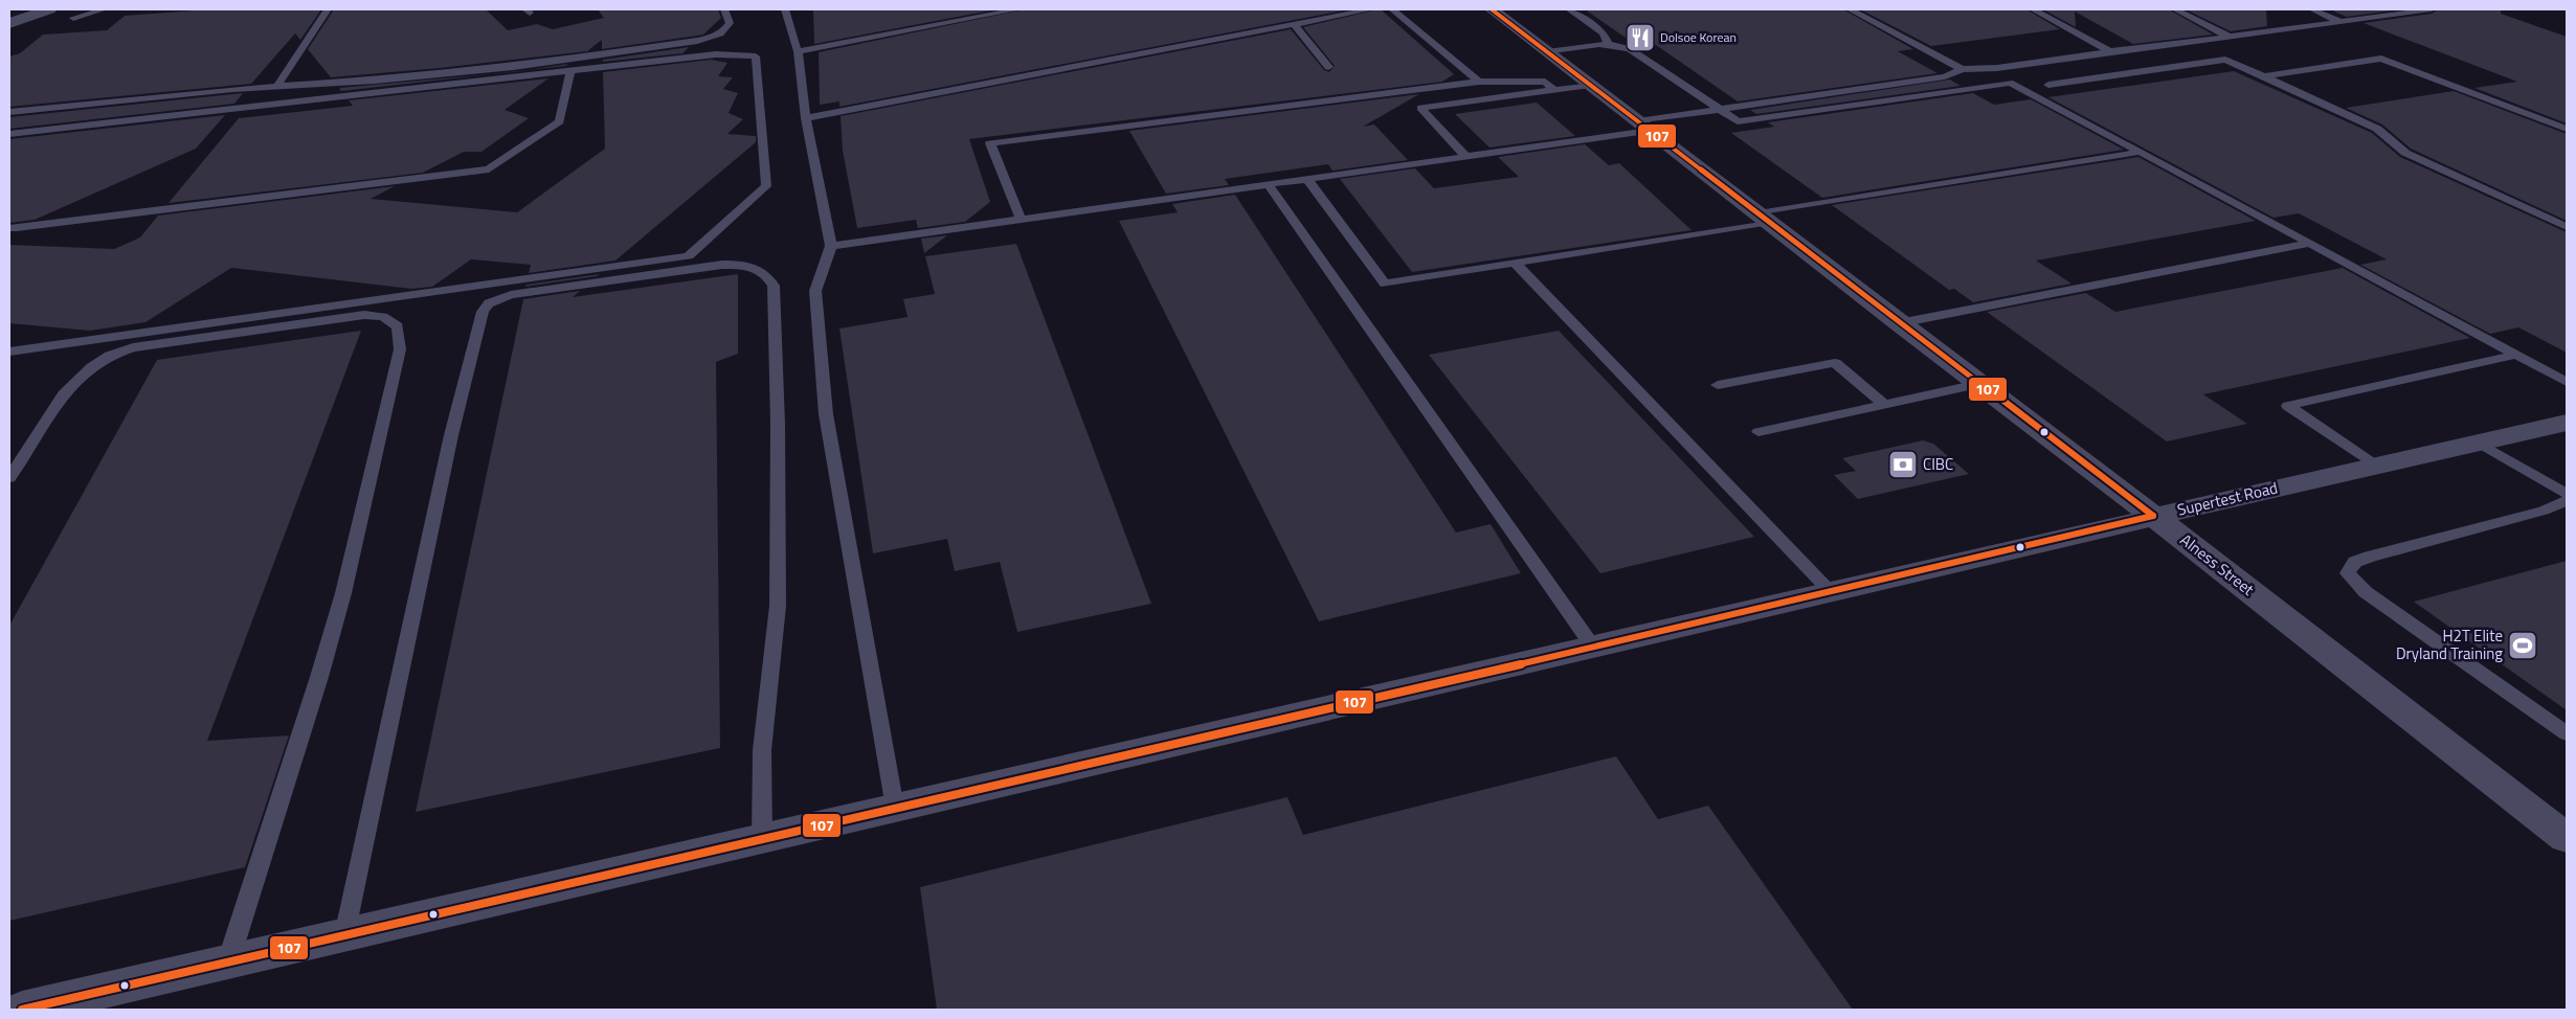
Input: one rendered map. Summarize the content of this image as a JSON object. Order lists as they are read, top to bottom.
{
  "streets": {
    "street": ["Supertest Road", "Alness Street"]
  },
  "crossings": [
    ["Supertest Road", "Alness Street"]
  ],
  "places": {
    "restaurant": ["Dolsoe Korean"],
    "bank": ["CIBC"],
    "sports": ["H2T Elite Dryland Training"]
  },
  "lines": ["transit line 107"]
}
